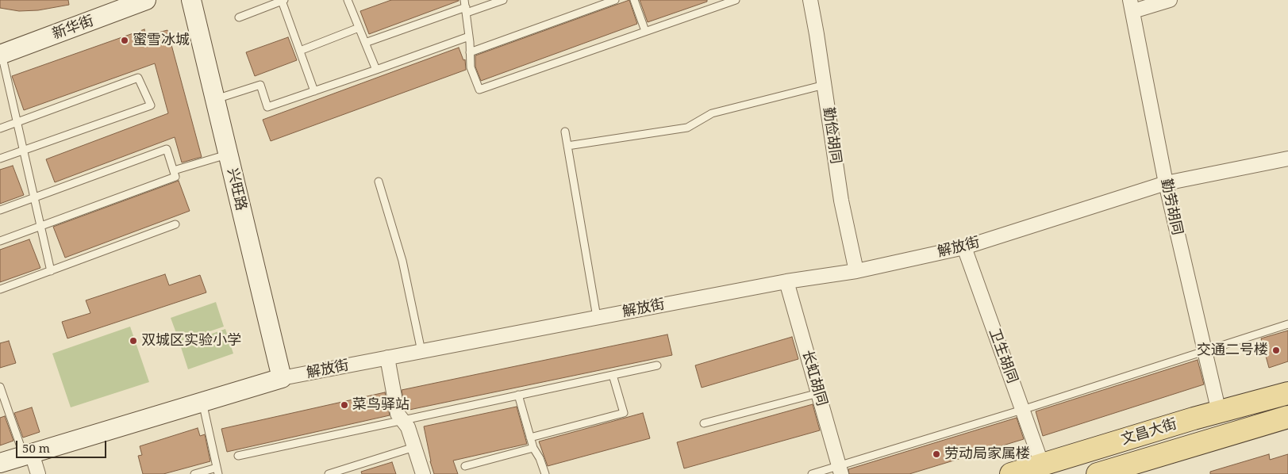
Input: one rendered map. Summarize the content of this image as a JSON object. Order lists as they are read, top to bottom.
{
  "streets": {
    "main road": ["文昌大街"],
    "street": [
      "新华街",
      "勤俭胡同",
      "兴旺路",
      "勤劳胡同",
      "解放街",
      "卫生胡同",
      "长虹胡同"
    ]
  },
  "crossings": [
    ["勤俭胡同", "解放街"],
    ["兴旺路", "解放街"],
    ["勤劳胡同", "解放街"],
    ["勤劳胡同", "文昌大街"],
    ["解放街", "卫生胡同"],
    ["解放街", "长虹胡同"],
    ["卫生胡同", "文昌大街"]
  ],
  "places": [
    "蜜雪冰城",
    "双城区实验小学",
    "交通二号楼",
    "菜鸟驿站",
    "劳动局家属楼"
  ],
  "scale_bar": "50 m"
}
